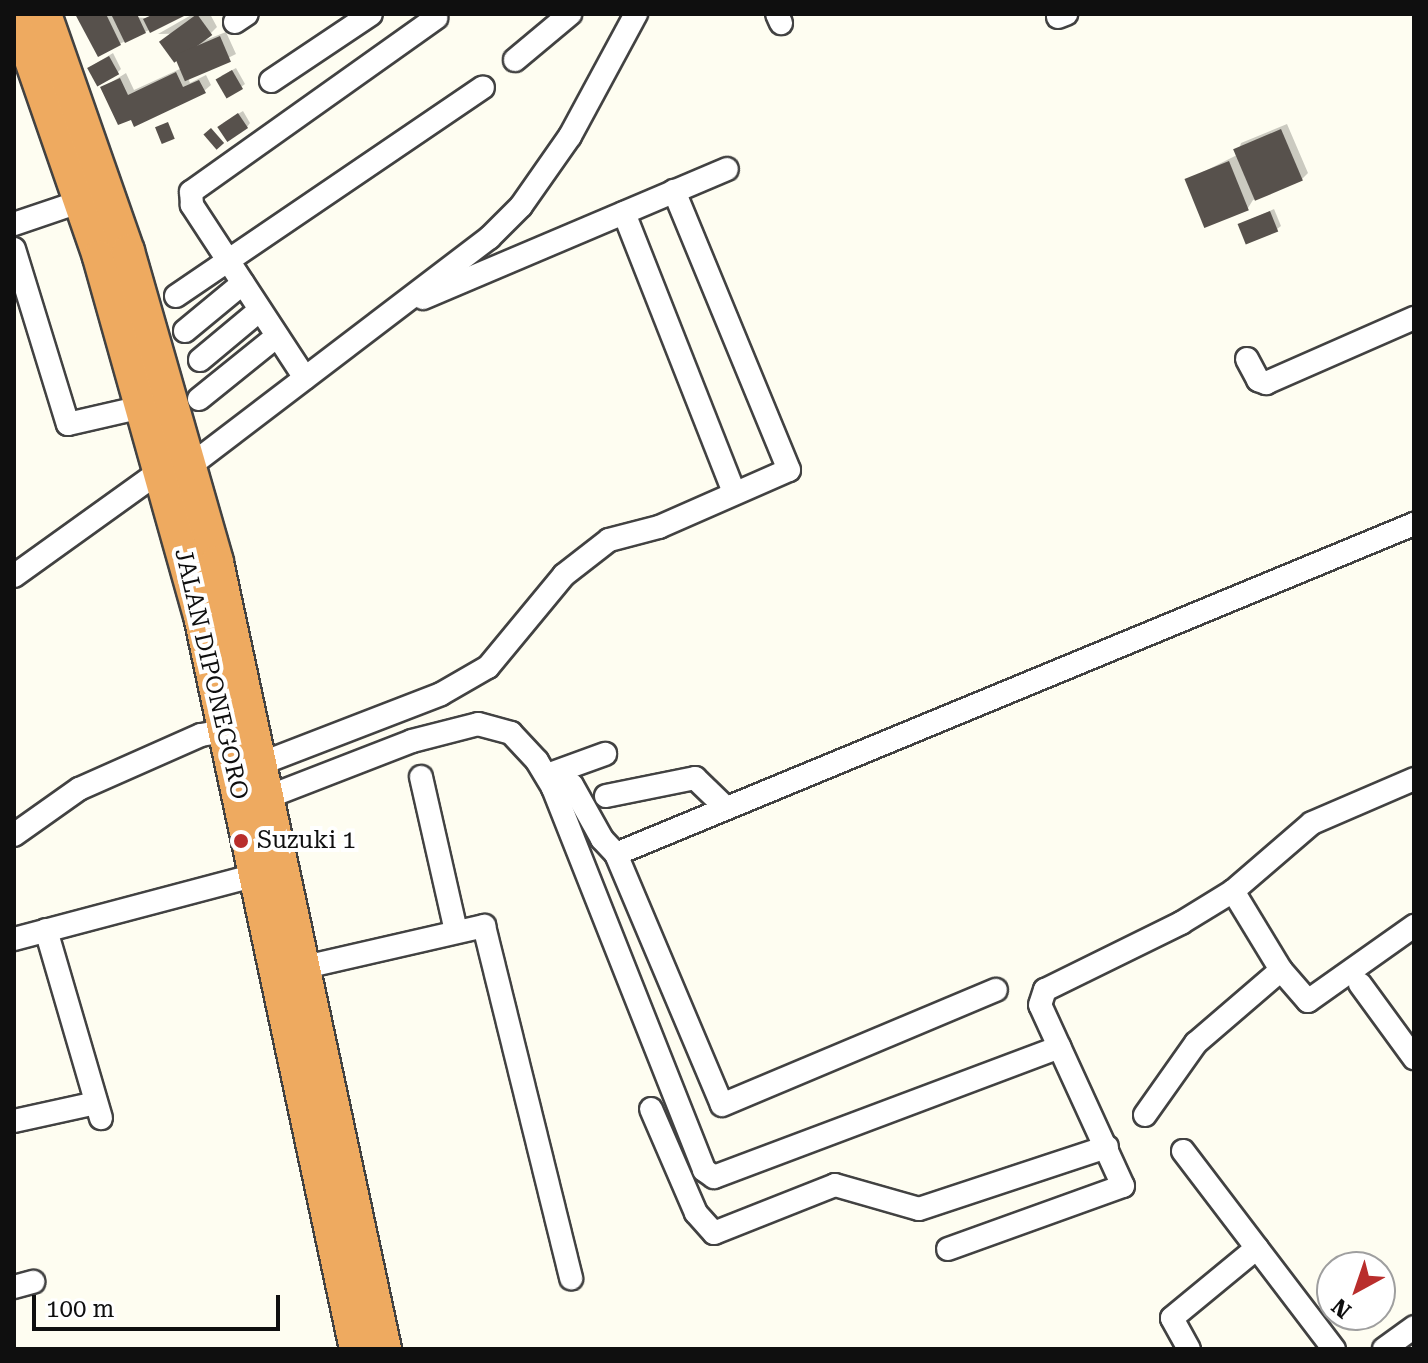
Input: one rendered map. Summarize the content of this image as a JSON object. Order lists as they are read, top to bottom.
{
  "streets": {
    "highway": ["JALAN DIPONEGORO"]
  },
  "places": ["Suzuki 1"],
  "scale_bar": "100 m",
  "north": "bottom left"
}
